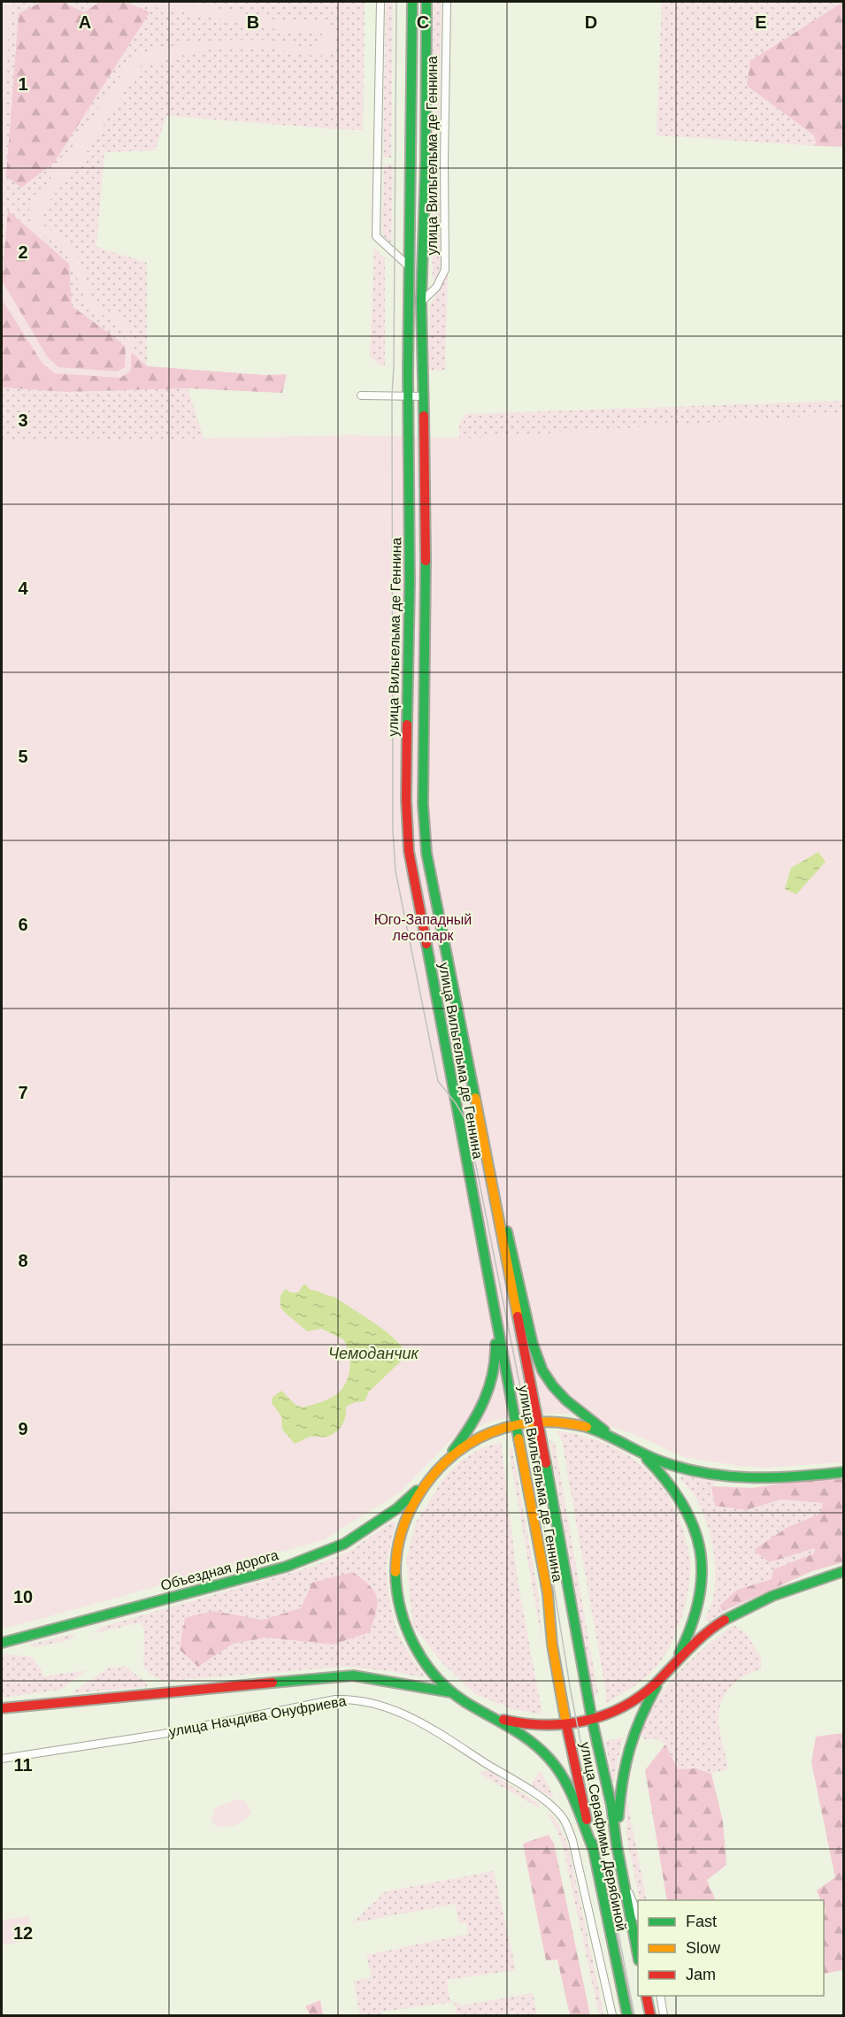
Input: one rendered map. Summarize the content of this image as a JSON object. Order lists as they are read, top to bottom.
{
  "streets": {
    "main road": ["улица Вильгельма де Геннина", "Объездная дорога", "улица Серафимы Дерябиной"],
    "street": ["улица Начдива Онуфриева"]
  },
  "crossings": [
    ["улица Вильгельма де Геннина", "улица Серафимы Дерябиной"],
    ["улица Начдива Онуфриева", "улица Серафимы Дерябиной"]
  ],
  "water": ["Чемоданчик"],
  "parks": ["Юго-Западный лесопарк"],
  "legend": ["Fast", "Slow", "Jam"],
  "grid": {
    "columns": [
      "A",
      "B",
      "C",
      "D",
      "E"
    ],
    "rows": [
      "1",
      "2",
      "3",
      "4",
      "5",
      "6",
      "7",
      "8",
      "9",
      "10",
      "11",
      "12"
    ]
  }
}
